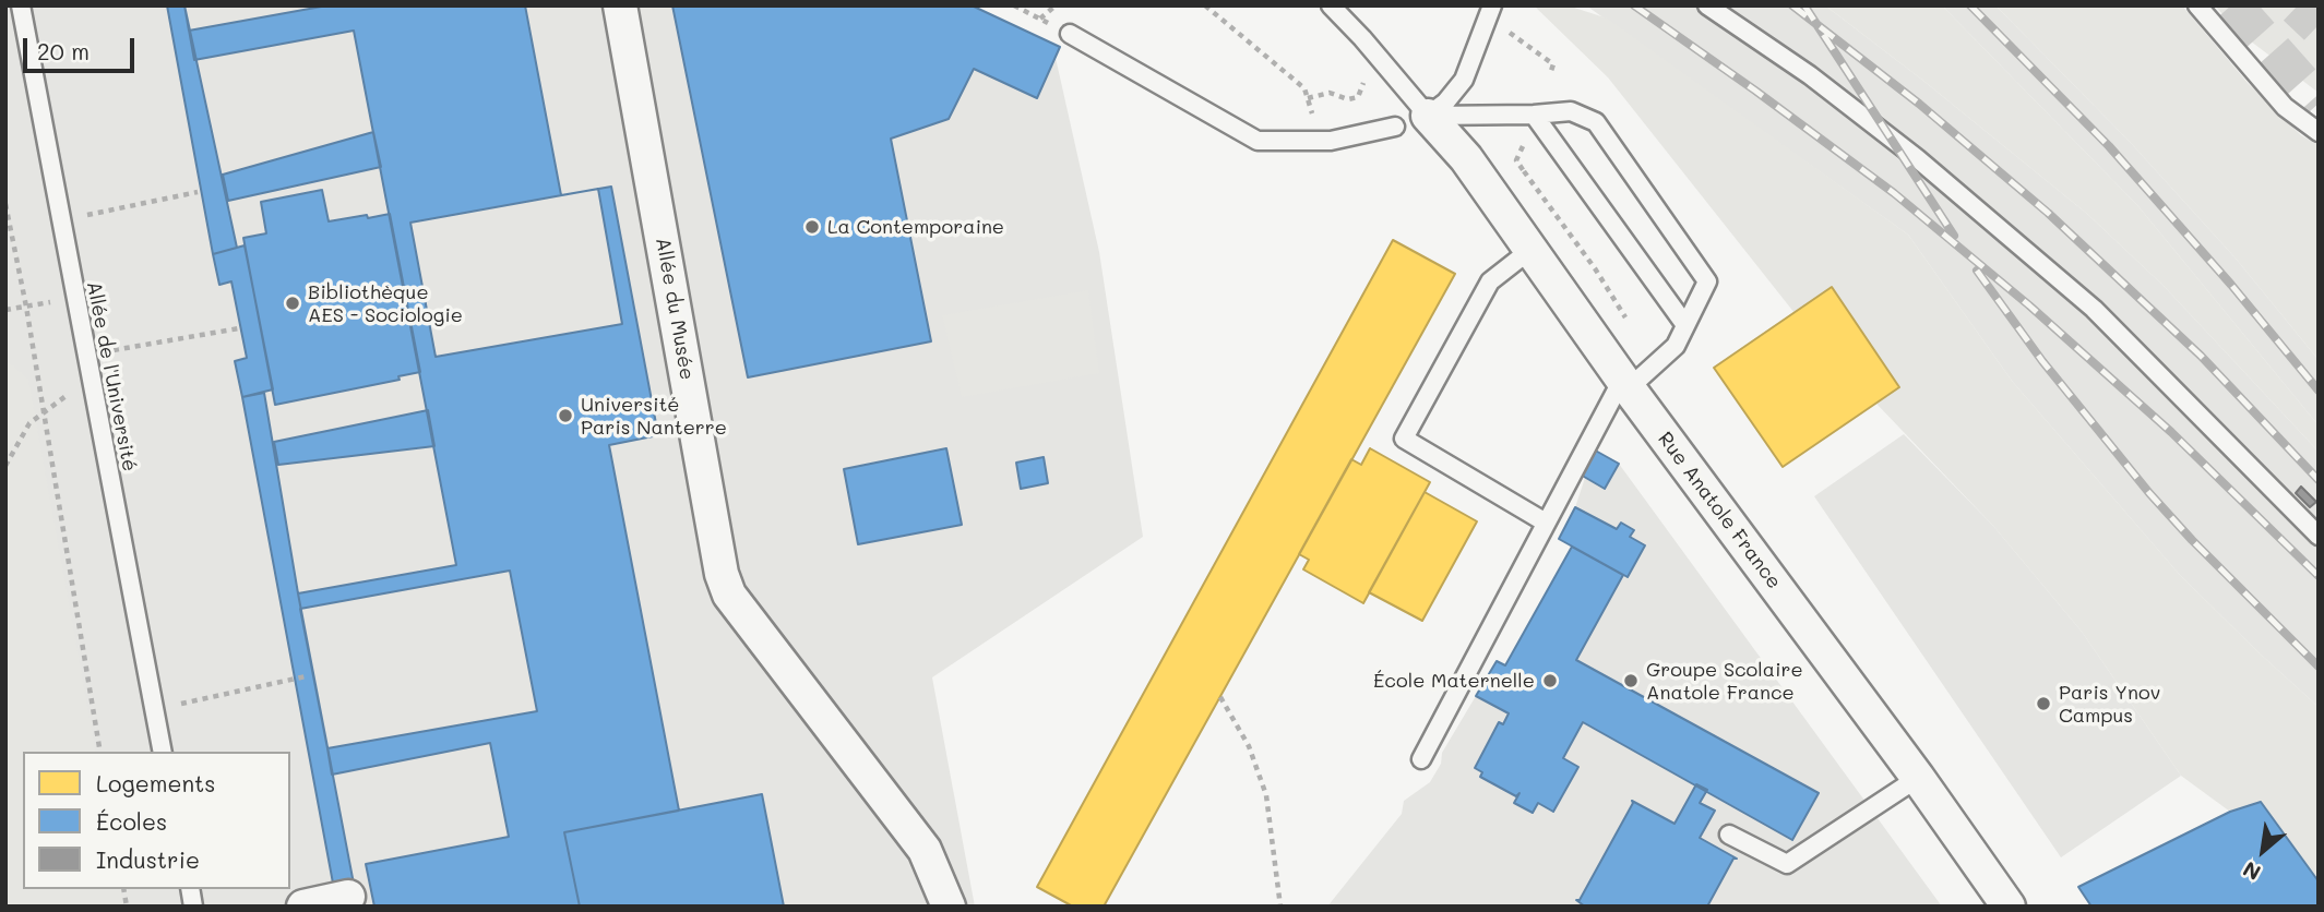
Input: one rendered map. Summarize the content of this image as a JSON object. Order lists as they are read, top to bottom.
{
  "streets": {
    "street": ["Allée du Musée", "Rue Anatole France"],
    "lane": ["Allée de l'Université"]
  },
  "places": [
    "La Contemporaine",
    "Bibliothèque AES - Sociologie",
    "Université Paris Nanterre",
    "École Maternelle",
    "Groupe Scolaire Anatole France",
    "Paris Ynov Campus"
  ],
  "legend": ["Logements", "Écoles", "Industrie"],
  "scale_bar": "20 m",
  "north": "bottom left"
}
